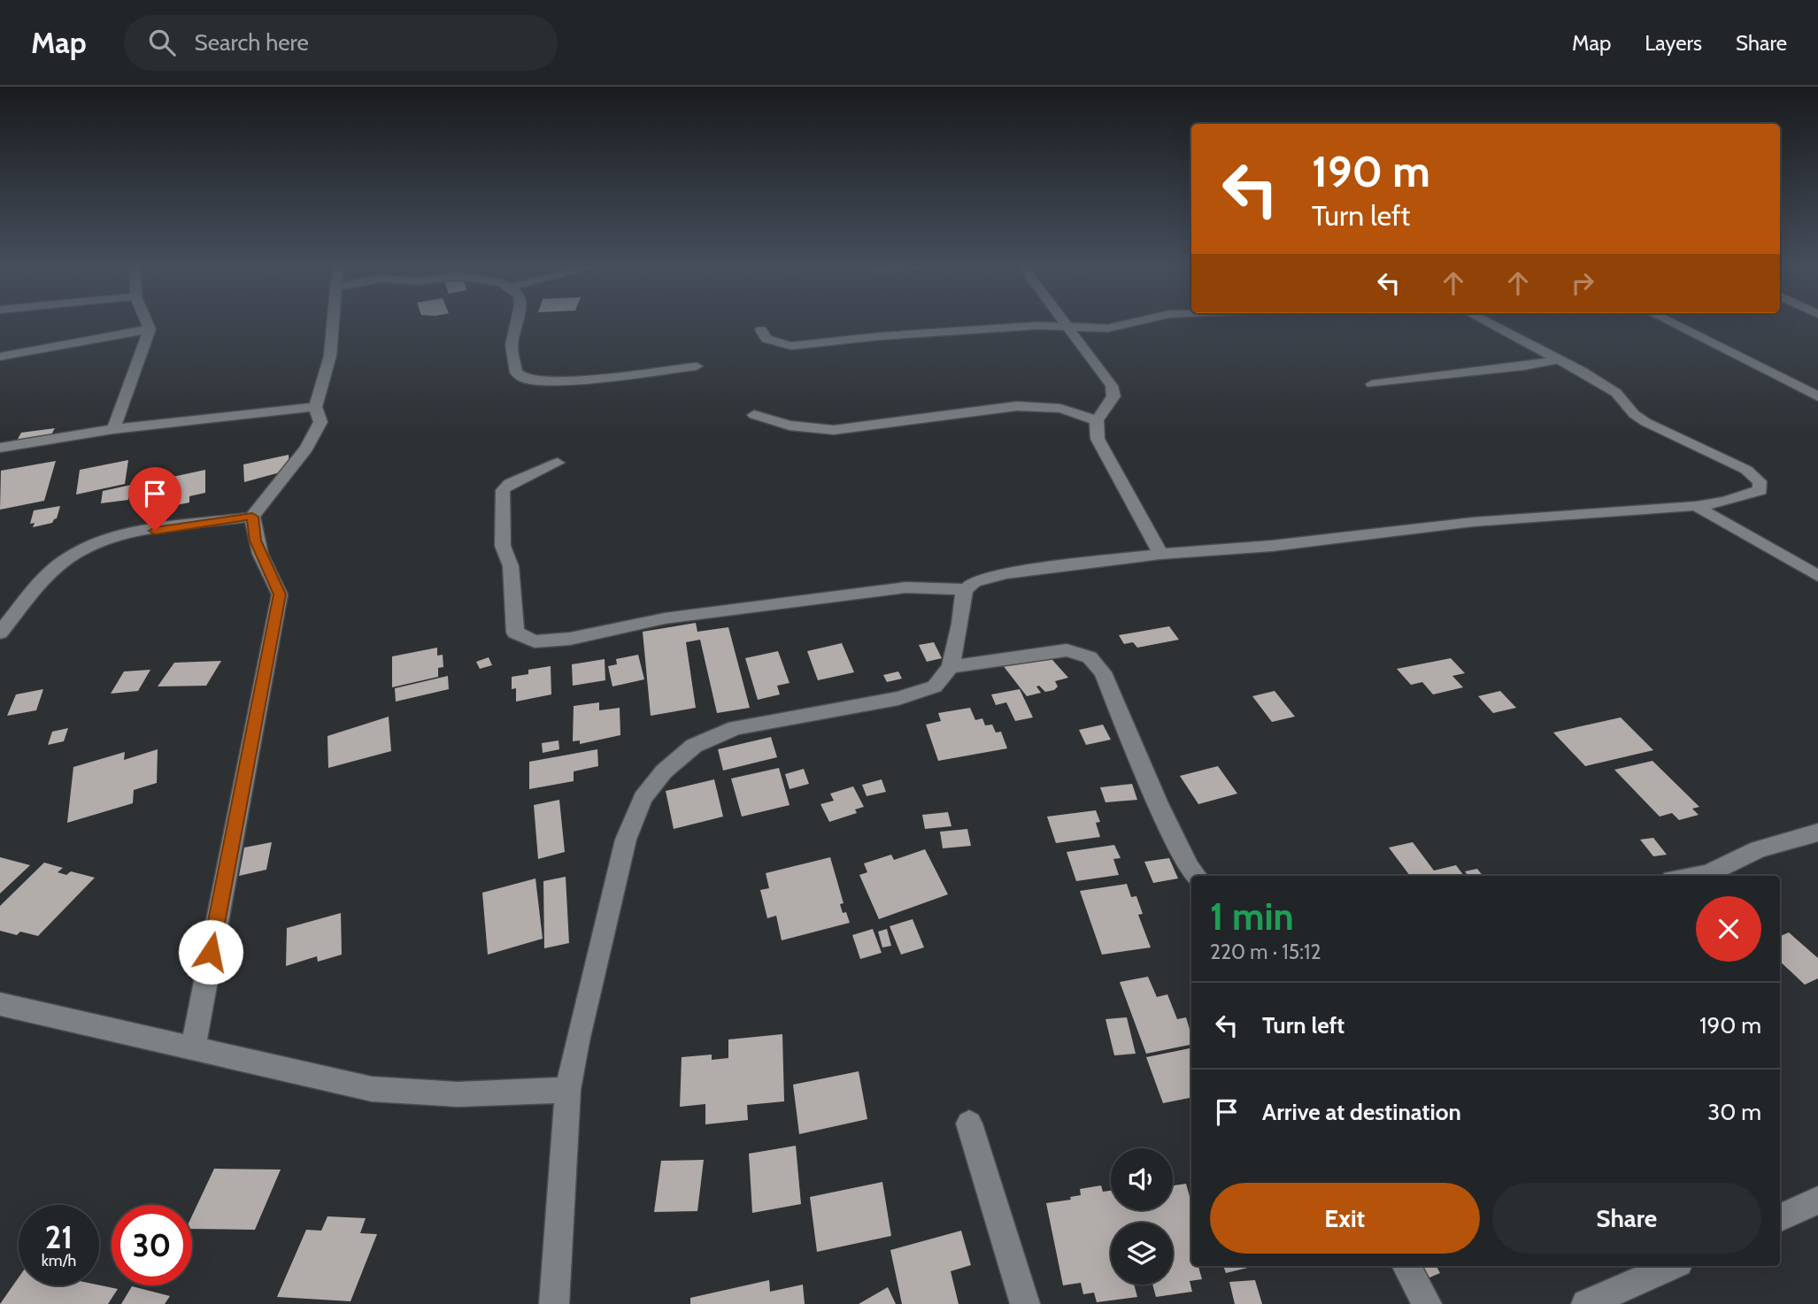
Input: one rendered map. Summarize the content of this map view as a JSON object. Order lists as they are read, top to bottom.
{
  "page": {
    "header": "Map",
    "search": "Search here",
    "nav": ["Map", "Layers", "Share"],
    "turn": ["190 m", "Turn left"],
    "heading": ["1 min", "220 m · 15:12"],
    "list": [
      {
        "name": "Turn left",
        "value": "190 m"
      },
      {
        "name": "Arrive at destination",
        "value": "30 m"
      }
    ],
    "buttons": ["Exit", "Share"],
    "speed": "21 km/h",
    "limit": "30"
  }
}
